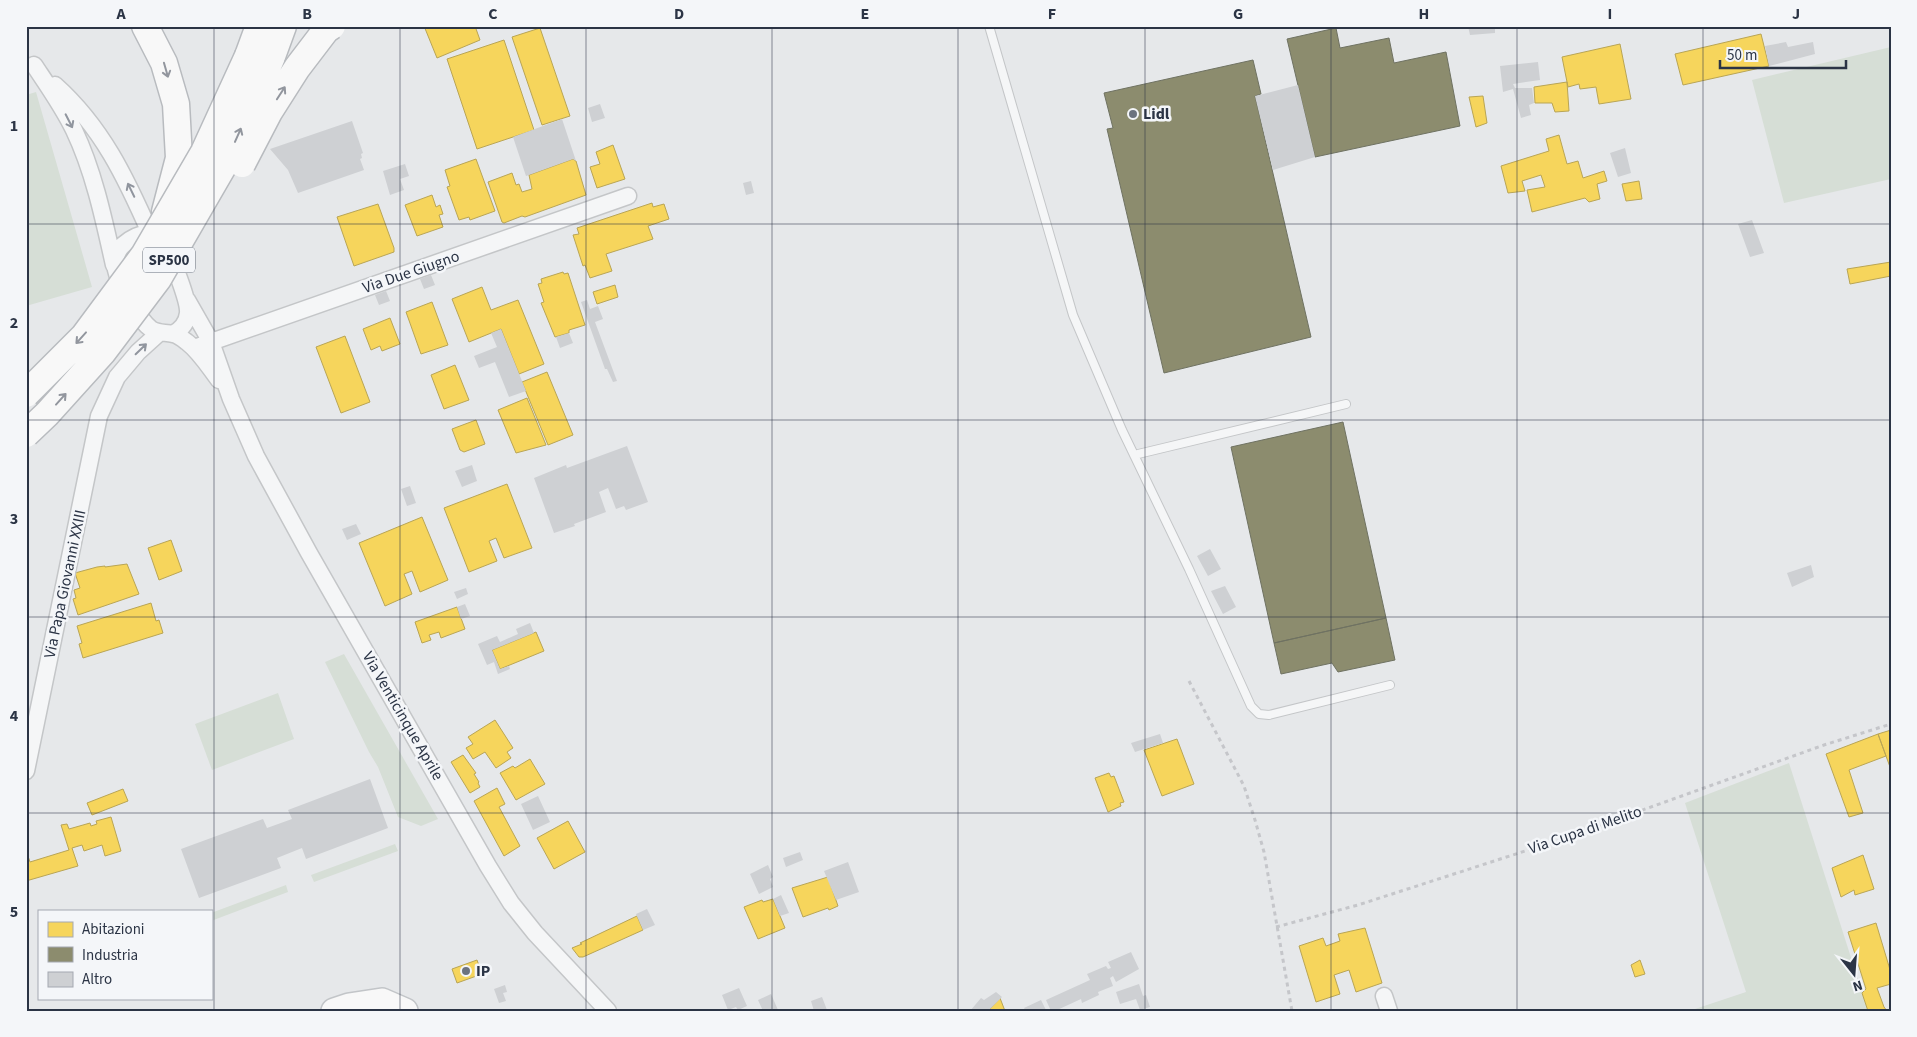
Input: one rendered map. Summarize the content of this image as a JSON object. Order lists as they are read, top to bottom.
{
  "streets": {
    "highway": ["SP500"],
    "street": ["Via Due Giugno", "Via Papa Giovanni XXIII", "Via Venticinque Aprile"],
    "path": ["Via Cupa di Melito"]
  },
  "crossings": [
    ["SP500", "Via Papa Giovanni XXIII"],
    ["Via Due Giugno", "Via Venticinque Aprile"],
    ["Via Papa Giovanni XXIII", "Via Venticinque Aprile"]
  ],
  "places": ["Lidl", "IP"],
  "legend": ["Abitazioni", "Industria", "Altro"],
  "scale_bar": "50 m",
  "north": "bottom",
  "grid": {
    "columns": [
      "A",
      "B",
      "C",
      "D",
      "E",
      "F",
      "G",
      "H",
      "I",
      "J"
    ],
    "rows": [
      "1",
      "2",
      "3",
      "4",
      "5"
    ]
  }
}
